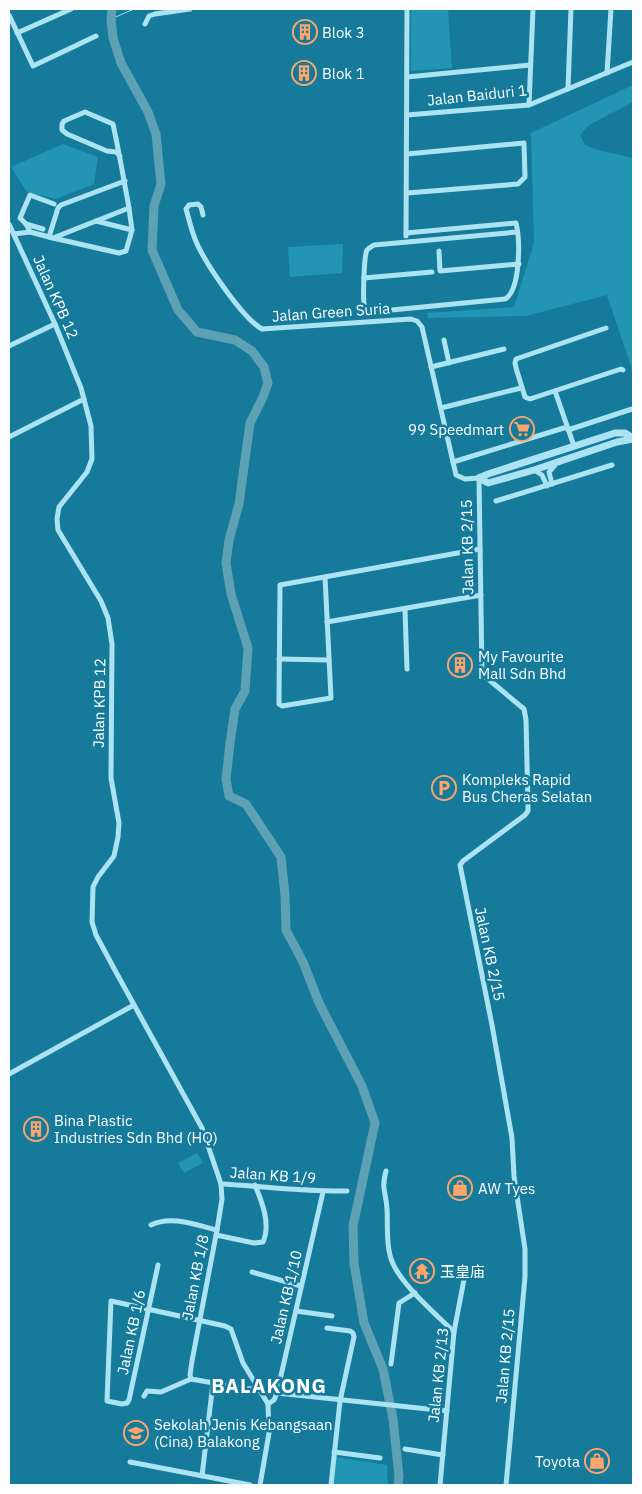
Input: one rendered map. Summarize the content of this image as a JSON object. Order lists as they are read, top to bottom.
{
  "streets": {
    "street": [
      "Jalan Baiduri 1",
      "Jalan KPB 12",
      "Jalan Green Suria",
      "Jalan KB 2/15",
      "Jalan KB 1/9",
      "Jalan KB 1/8",
      "Jalan KB 1/10",
      "Jalan KB 1/6",
      "Jalan KB 2/13"
    ]
  },
  "crossings": [
    ["Jalan KPB 12", "Jalan KB 1/9"],
    ["Jalan KPB 12", "Jalan KB 1/8"],
    ["Jalan KB 1/9", "Jalan KB 1/8"],
    ["Jalan KB 1/9", "Jalan KB 1/10"]
  ],
  "districts": ["BALAKONG"],
  "places": {
    "building": [
      "Blok 3",
      "Blok 1",
      "My Favourite Mall Sdn Bhd",
      "Bina Plastic Industries Sdn Bhd (HQ)"
    ],
    "supermarket": ["99 Speedmart"],
    "parking": ["Kompleks Rapid Bus Cheras Selatan"],
    "shop": ["AW Tyes", "Toyota"],
    "temple": ["玉皇庙"],
    "school or university": ["Sekolah Jenis Kebangsaan (Cina) Balakong"]
  }
}
